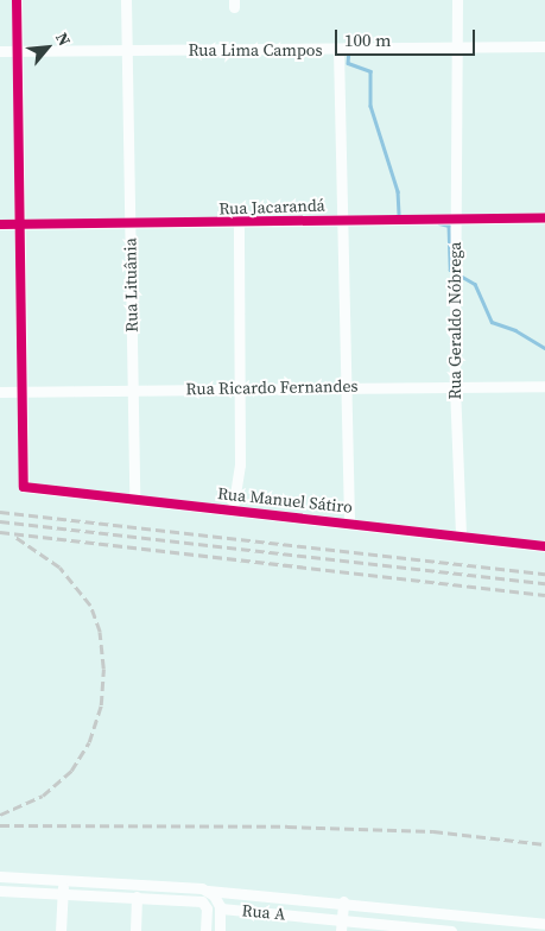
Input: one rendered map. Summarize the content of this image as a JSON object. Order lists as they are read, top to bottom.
{
  "streets": {
    "street": [
      "Rua Lima Campos",
      "Rua Jacarandá",
      "Rua Lituânia",
      "Rua Geraldo Nóbrega",
      "Rua Ricardo Fernandes",
      "Rua Manuel Sátiro",
      "Rua A"
    ]
  },
  "crossings": [
    ["Rua Lima Campos", "Rua Lituânia"],
    ["Rua Lima Campos", "Rua Geraldo Nóbrega"],
    ["Rua Jacarandá", "Rua Lituânia"],
    ["Rua Jacarandá", "Rua Geraldo Nóbrega"],
    ["Rua Lituânia", "Rua Ricardo Fernandes"],
    ["Rua Lituânia", "Rua Manuel Sátiro"],
    ["Rua Geraldo Nóbrega", "Rua Ricardo Fernandes"],
    ["Rua Geraldo Nóbrega", "Rua Manuel Sátiro"],
    ["Rua Ricardo Fernandes", "Rua Manuel Sátiro"]
  ],
  "scale_bar": "100 m",
  "north": "top right"
}
